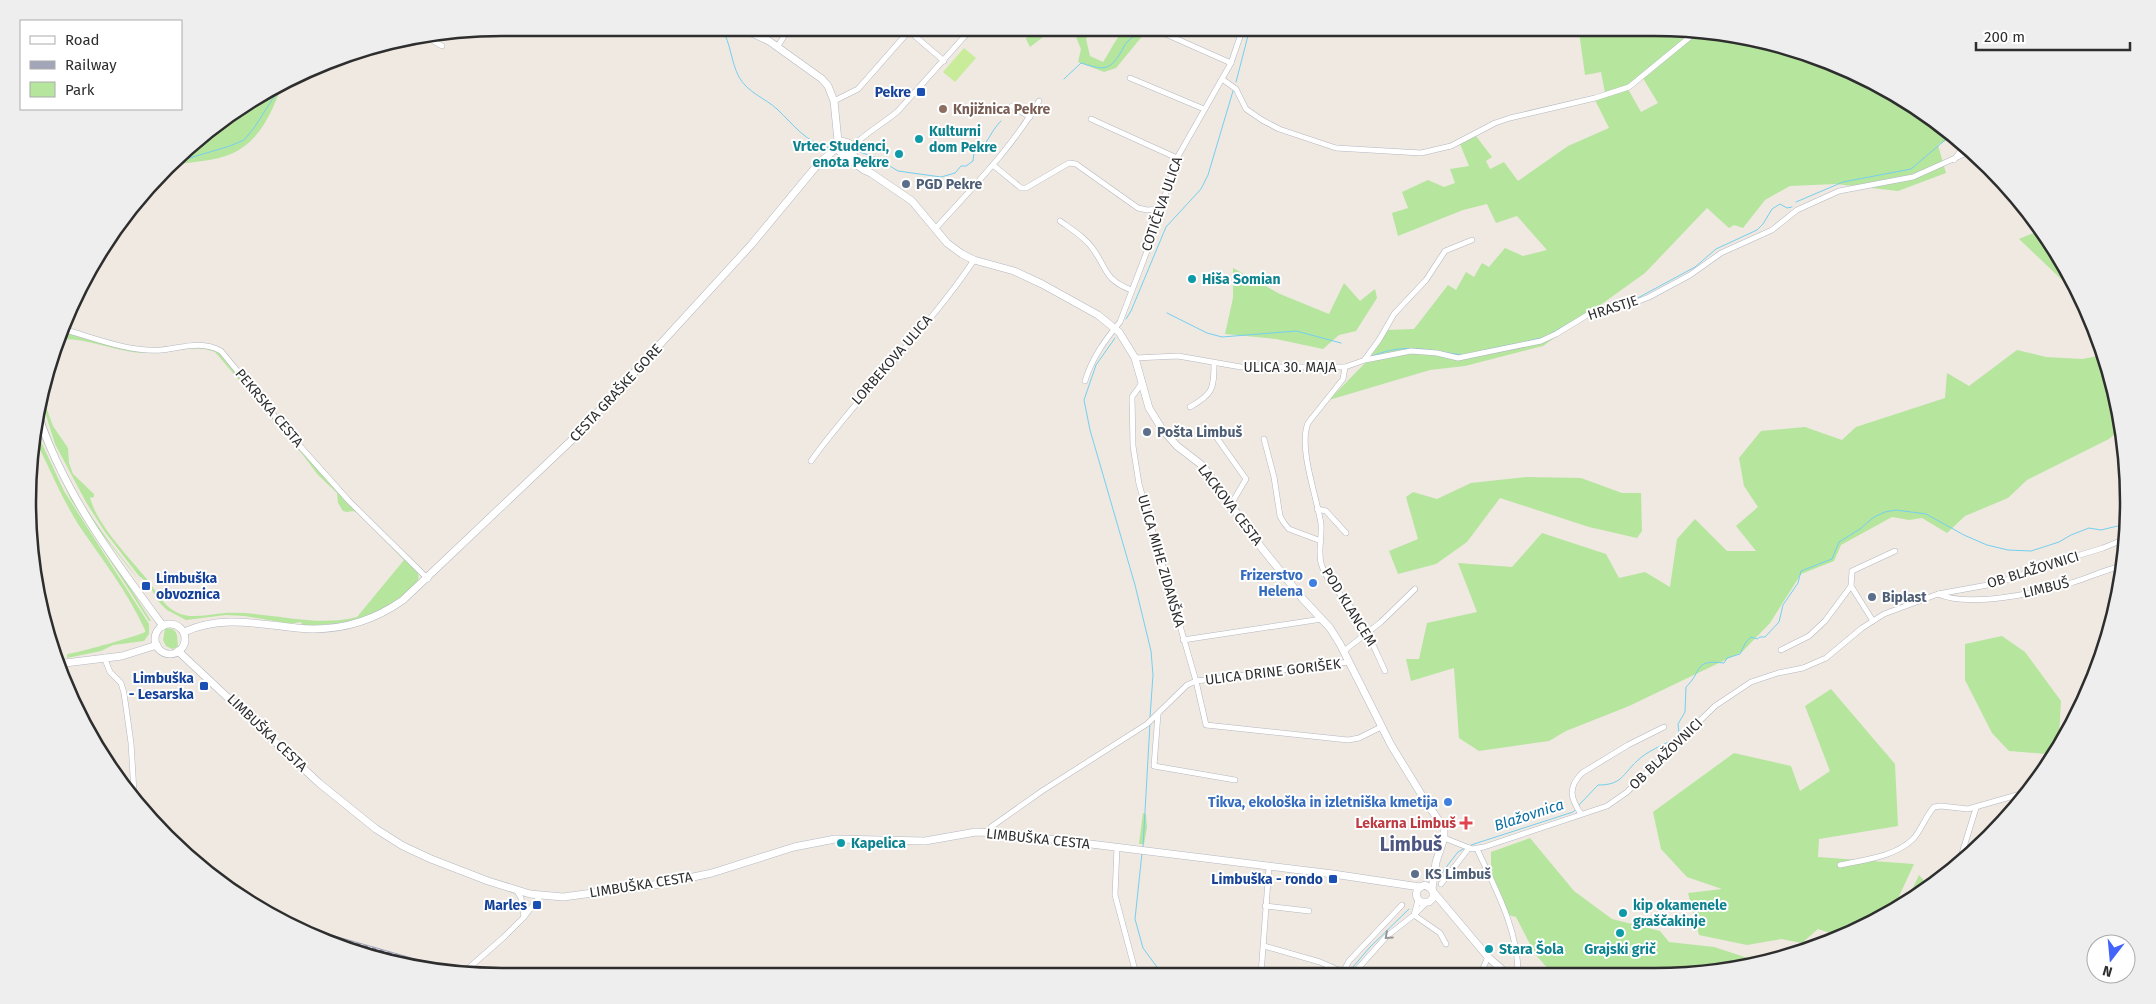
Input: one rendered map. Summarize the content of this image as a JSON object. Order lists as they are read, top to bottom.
{
  "streets": {
    "street": [
      "COTIČEVA ULICA",
      "HRASTJE",
      "LORBEKOVA ULICA",
      "ULICA 30. MAJA",
      "CESTA GRAŠKE GORE",
      "PEKRSKA CESTA",
      "LACKOVA CESTA",
      "ULICA MIHE ZIDANŠKA",
      "OB BLAŽOVNICI",
      "LIMBUŠ",
      "POD KLANCEM",
      "ULICA DRINE GORIŠEK",
      "LIMBUŠKA CESTA"
    ]
  },
  "crossings": [
    ["COTIČEVA ULICA", "LACKOVA CESTA"],
    ["HRASTJE", "ULICA 30. MAJA"],
    ["LORBEKOVA ULICA", "LACKOVA CESTA"],
    ["ULICA 30. MAJA", "LACKOVA CESTA"],
    ["ULICA 30. MAJA", "POD KLANCEM"],
    ["CESTA GRAŠKE GORE", "PEKRSKA CESTA"],
    ["CESTA GRAŠKE GORE", "LACKOVA CESTA"],
    ["CESTA GRAŠKE GORE", "LIMBUŠKA CESTA"],
    ["LACKOVA CESTA", "ULICA MIHE ZIDANŠKA"],
    ["LACKOVA CESTA", "ULICA DRINE GORIŠEK"],
    ["ULICA MIHE ZIDANŠKA", "ULICA DRINE GORIŠEK"],
    ["OB BLAŽOVNICI", "LIMBUŠ"]
  ],
  "districts": ["Limbuš"],
  "water": ["Blažovnica"],
  "places": {
    "transit": [
      "Pekre",
      "Limbuška obvoznica",
      "Limbuška - Lesarska",
      "Limbuška - rondo",
      "Marles"
    ],
    "other": [
      "Knjižnica Pekre",
      "Kulturni dom Pekre",
      "Vrtec Studenci, enota Pekre",
      "PGD Pekre",
      "Hiša Somian",
      "Pošta Limbuš",
      "Frizerstvo Helena",
      "Biplast",
      "Tikva, ekološka in izletniška kmetija",
      "Kapelica",
      "KS Limbuš",
      "kip okamenele graščakinje",
      "Grajski grič",
      "Stara Šola"
    ],
    "health": ["Lekarna Limbuš"]
  },
  "legend": ["Road", "Railway", "Park"],
  "scale_bar": "200 m",
  "north": "bottom"
}
